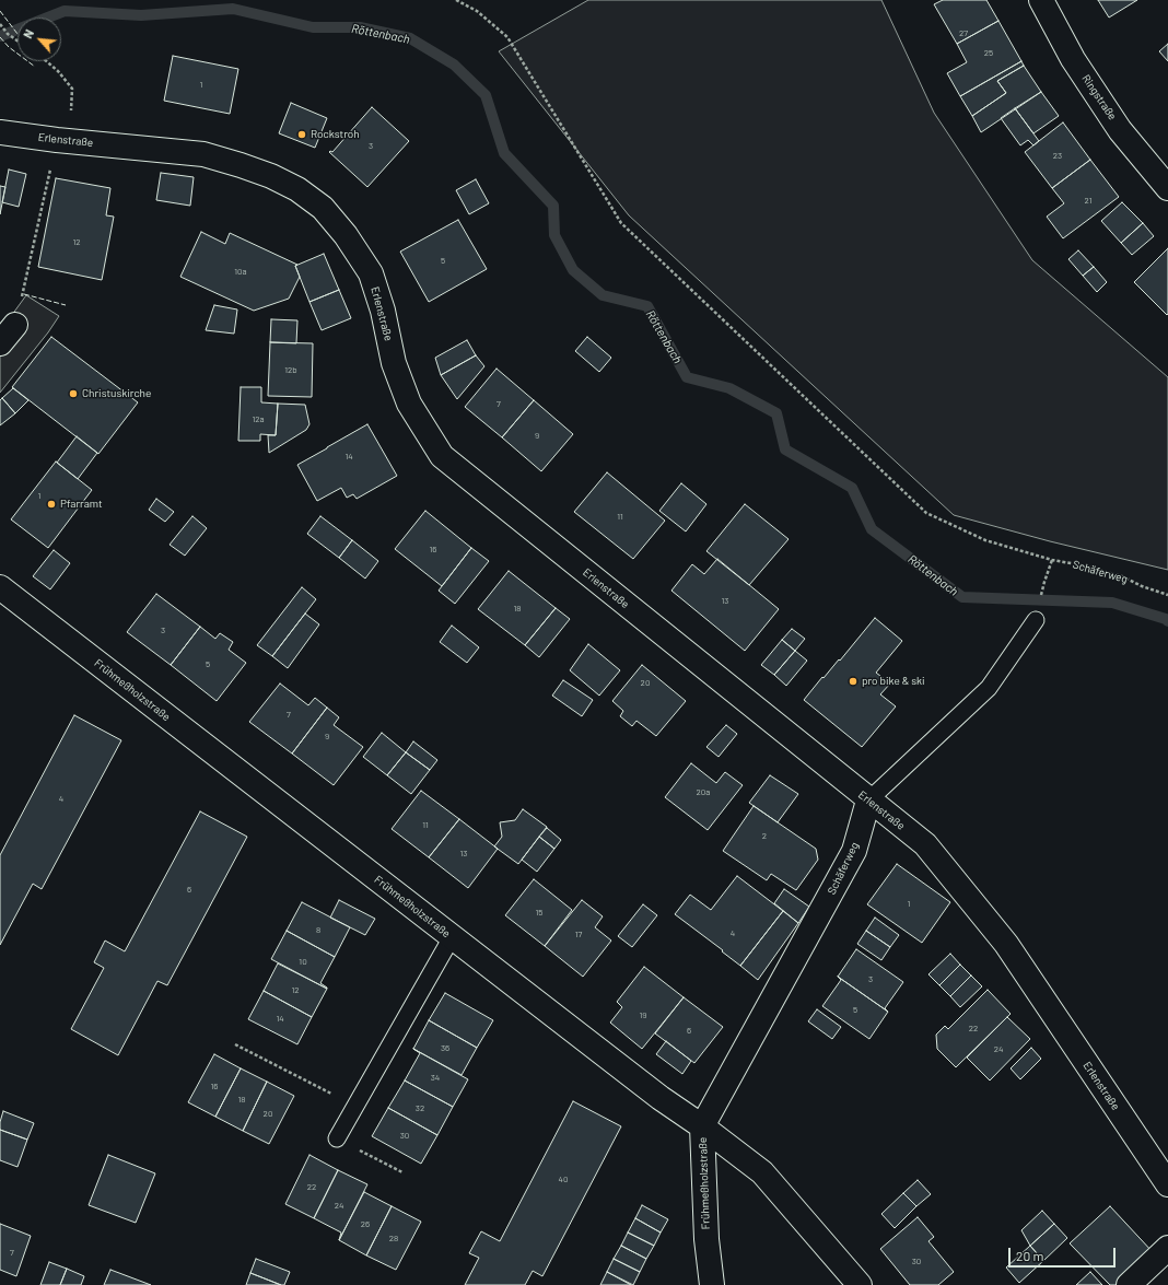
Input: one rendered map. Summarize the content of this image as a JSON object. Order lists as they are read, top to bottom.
{
  "streets": {
    "street": [
      "Ringstraße",
      "Erlenstraße",
      "Schäferweg",
      "Frühmeßholzstraße"
    ]
  },
  "crossings": [
    ["Erlenstraße", "Schäferweg"],
    ["Schäferweg", "Frühmeßholzstraße"]
  ],
  "water": ["Röttenbach"],
  "places": [
    "Rockstroh",
    "Christuskirche",
    "Pfarramt",
    "pro bike & ski"
  ],
  "house_numbers": [
    "27",
    "25",
    "1",
    "3",
    "23",
    "21",
    "12",
    "5",
    "10a",
    "12b",
    "7",
    "12a",
    "9",
    "14",
    "1",
    "11",
    "16",
    "13",
    "18",
    "3",
    "5",
    "20",
    "7",
    "9",
    "20a",
    "4",
    "11",
    "2",
    "13",
    "6",
    "1",
    "15",
    "8",
    "4",
    "17",
    "10",
    "3",
    "12",
    "5",
    "19",
    "14",
    "22",
    "6",
    "36",
    "24",
    "34",
    "16",
    "18",
    "32",
    "20",
    "30",
    "40",
    "22",
    "24",
    "26",
    "28",
    "7",
    "30"
  ],
  "scale_bar": "20 m",
  "north": "top left"
}
